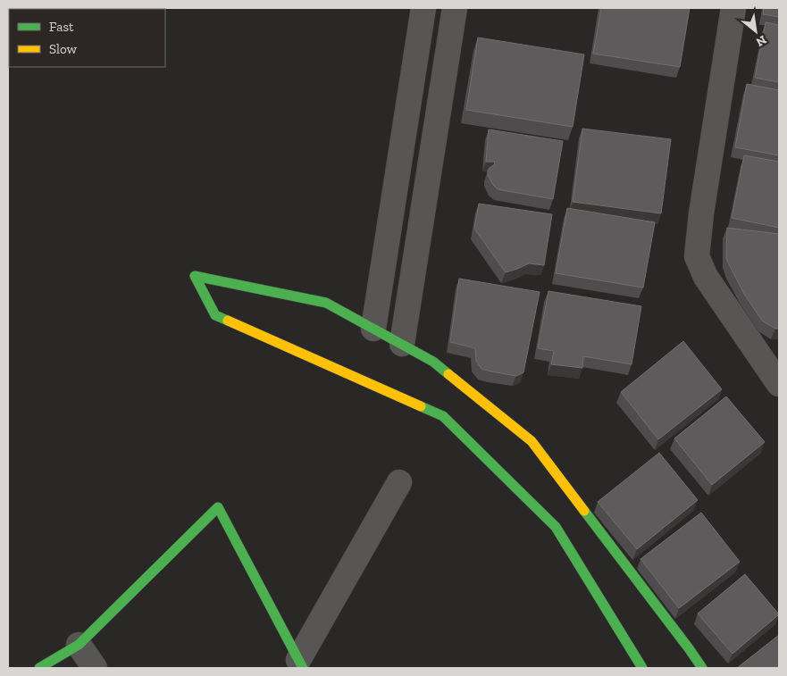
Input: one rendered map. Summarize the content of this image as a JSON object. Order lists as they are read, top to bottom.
{
  "legend": ["Fast", "Slow"],
  "north": "bottom right"
}
